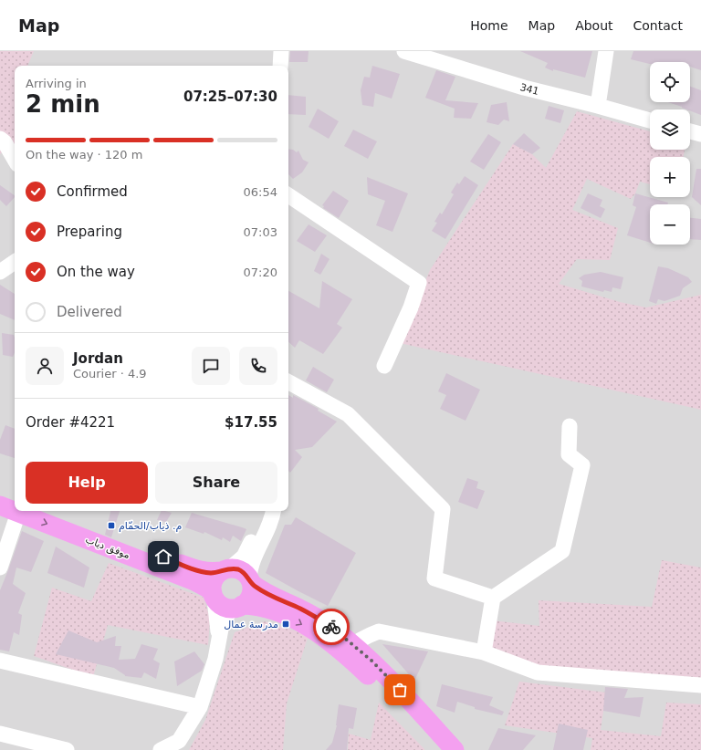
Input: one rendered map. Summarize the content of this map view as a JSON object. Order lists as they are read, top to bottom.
{
  "streets": {
    "main road": ["موفق دياب"],
    "street": ["341"]
  },
  "places": {
    "transit": ["م. ذياب/الحمّام", "مدرسة عمال"]
  },
  "page": {
    "header": "Map",
    "nav": [
      "Home",
      "Map",
      "About",
      "Contact"
    ],
    "map_buttons": ["+", "−"],
    "heading": ["2 min", "Arriving in", "07:25–07:30"],
    "panel": [
      "Jordan",
      "Courier · 4.9",
      "Order #4221",
      "$17.55"
    ],
    "bar": "On the way · 120 m",
    "list": [
      ["Confirmed", "06:54"],
      ["Preparing", "07:03"],
      ["On the way", "07:20"],
      "Delivered"
    ],
    "buttons": ["Help", "Share"]
  }
}
